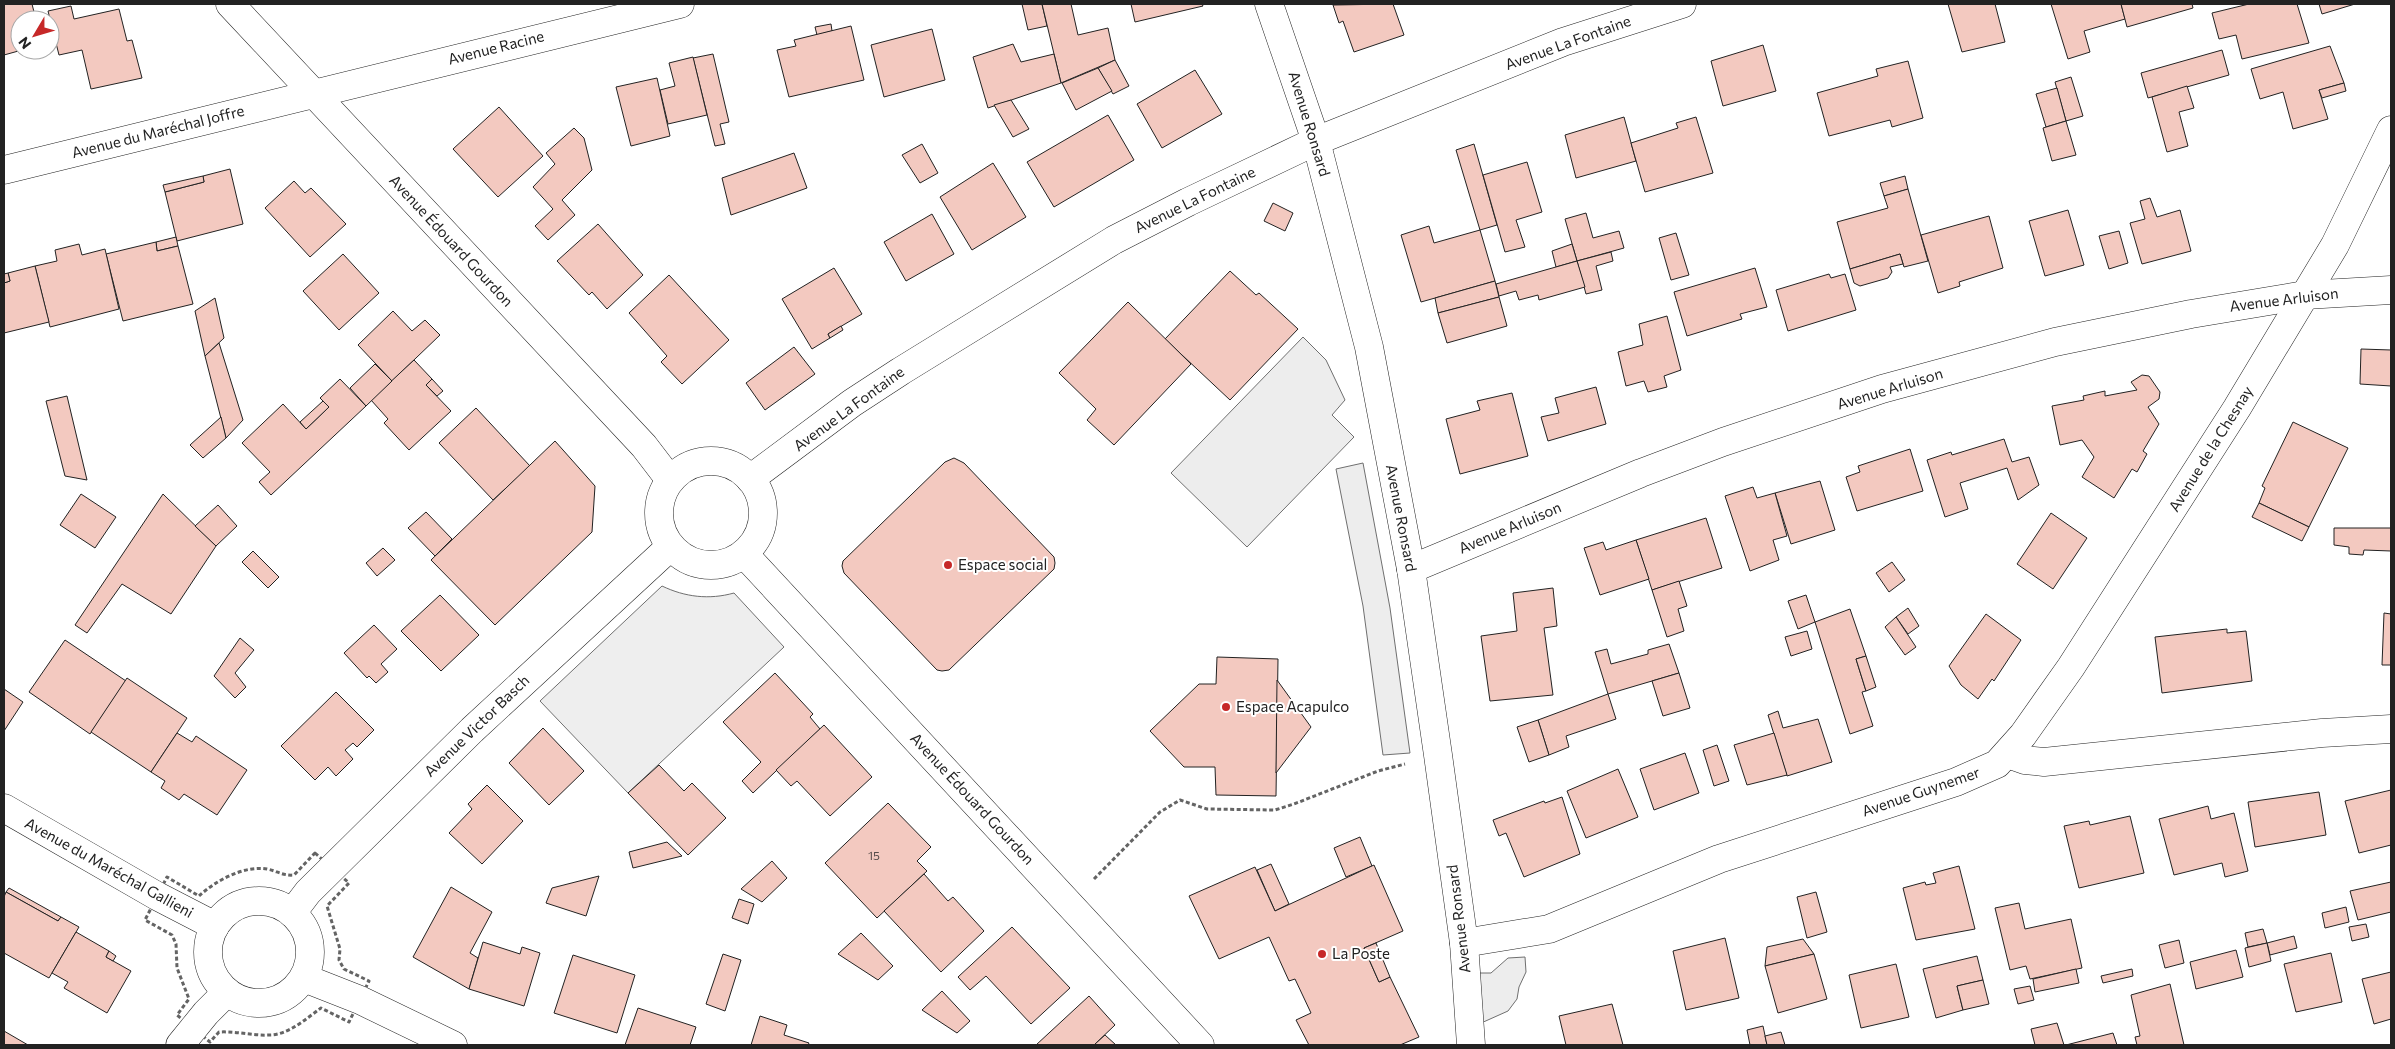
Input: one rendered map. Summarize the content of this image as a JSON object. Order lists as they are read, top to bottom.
{
  "streets": {
    "street": [
      "Avenue La Fontaine",
      "Avenue Racine",
      "Avenue Ronsard",
      "Avenue du Maréchal Joffre",
      "Avenue Édouard Gourdon",
      "Avenue Arluison",
      "Avenue de la Chesnay",
      "Avenue Victor Basch",
      "Avenue Guynemer",
      "Avenue du Maréchal Gallieni"
    ]
  },
  "crossings": [
    ["Avenue La Fontaine", "Avenue Ronsard"],
    ["Avenue La Fontaine", "Avenue Édouard Gourdon"],
    ["Avenue La Fontaine", "Avenue Victor Basch"],
    ["Avenue Racine", "Avenue du Maréchal Joffre"],
    ["Avenue Racine", "Avenue Édouard Gourdon"],
    ["Avenue Ronsard", "Avenue Arluison"],
    ["Avenue Ronsard", "Avenue Guynemer"],
    ["Avenue du Maréchal Joffre", "Avenue Édouard Gourdon"],
    ["Avenue Édouard Gourdon", "Avenue Victor Basch"],
    ["Avenue Arluison", "Avenue de la Chesnay"],
    ["Avenue de la Chesnay", "Avenue Guynemer"],
    ["Avenue Victor Basch", "Avenue du Maréchal Gallieni"]
  ],
  "places": ["Espace social", "Espace Acapulco", "La Poste"],
  "house_numbers": ["15"],
  "north": "bottom left"
}
